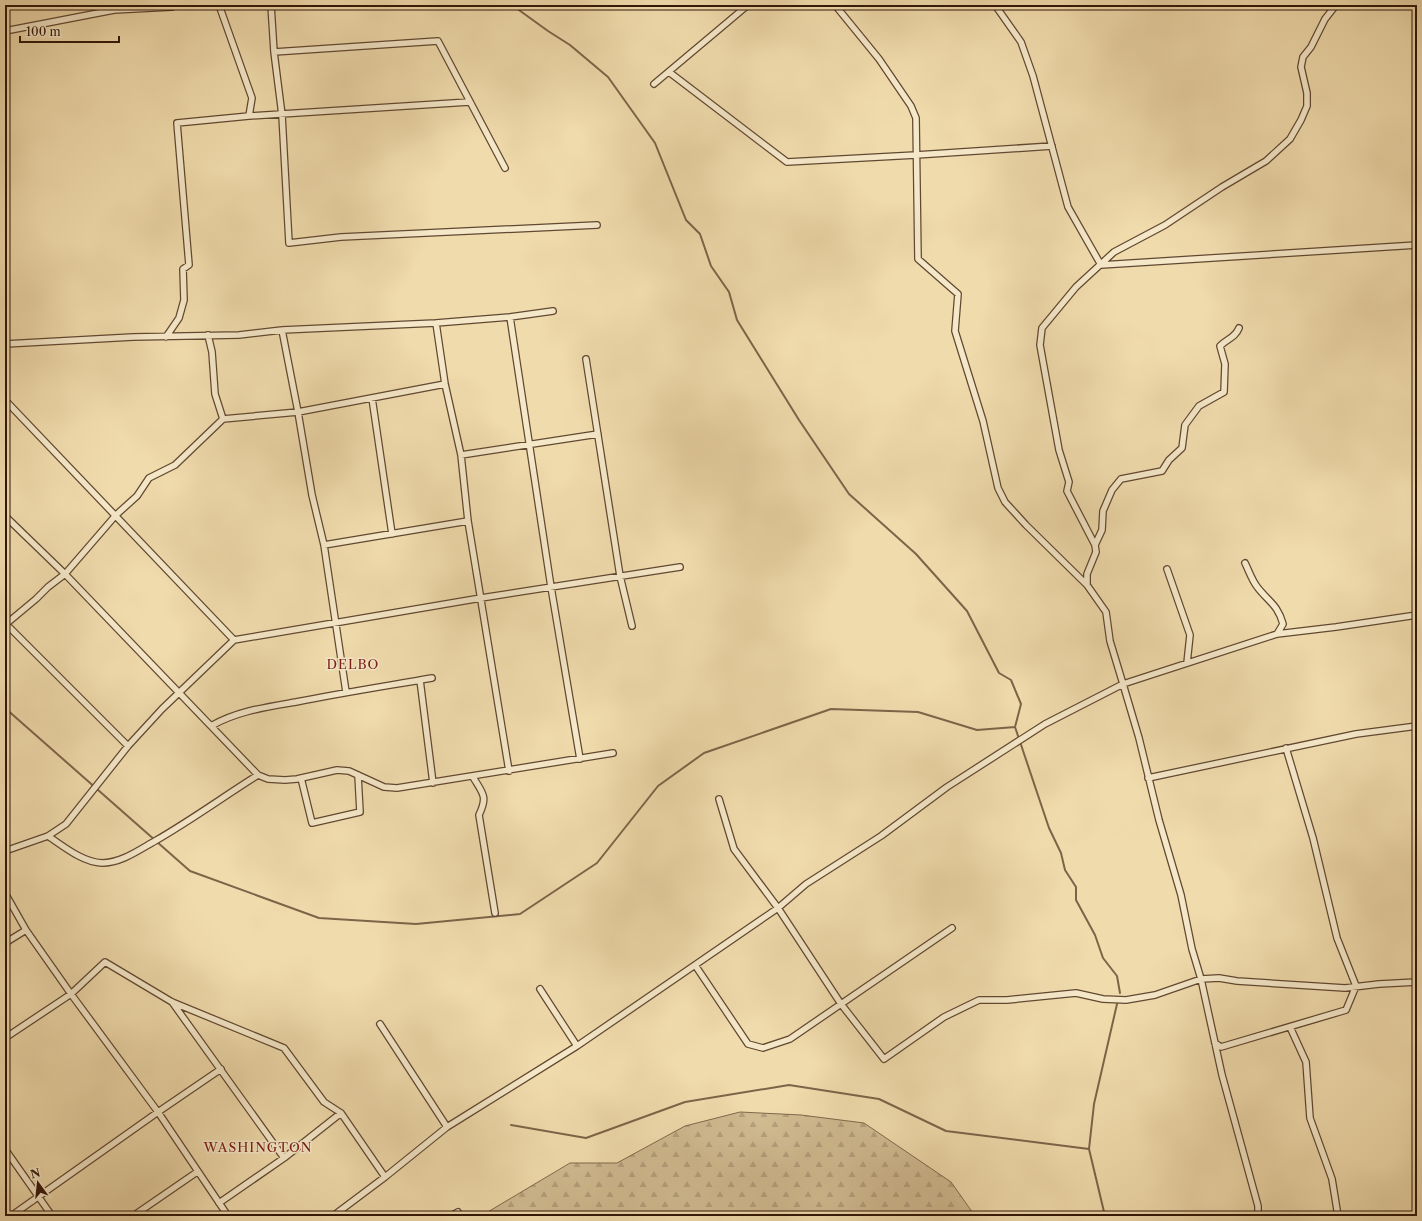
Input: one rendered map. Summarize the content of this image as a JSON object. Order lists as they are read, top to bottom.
{
  "districts": ["DELBO", "WASHINGTON"],
  "scale_bar": "100 m",
  "north": "top"
}
